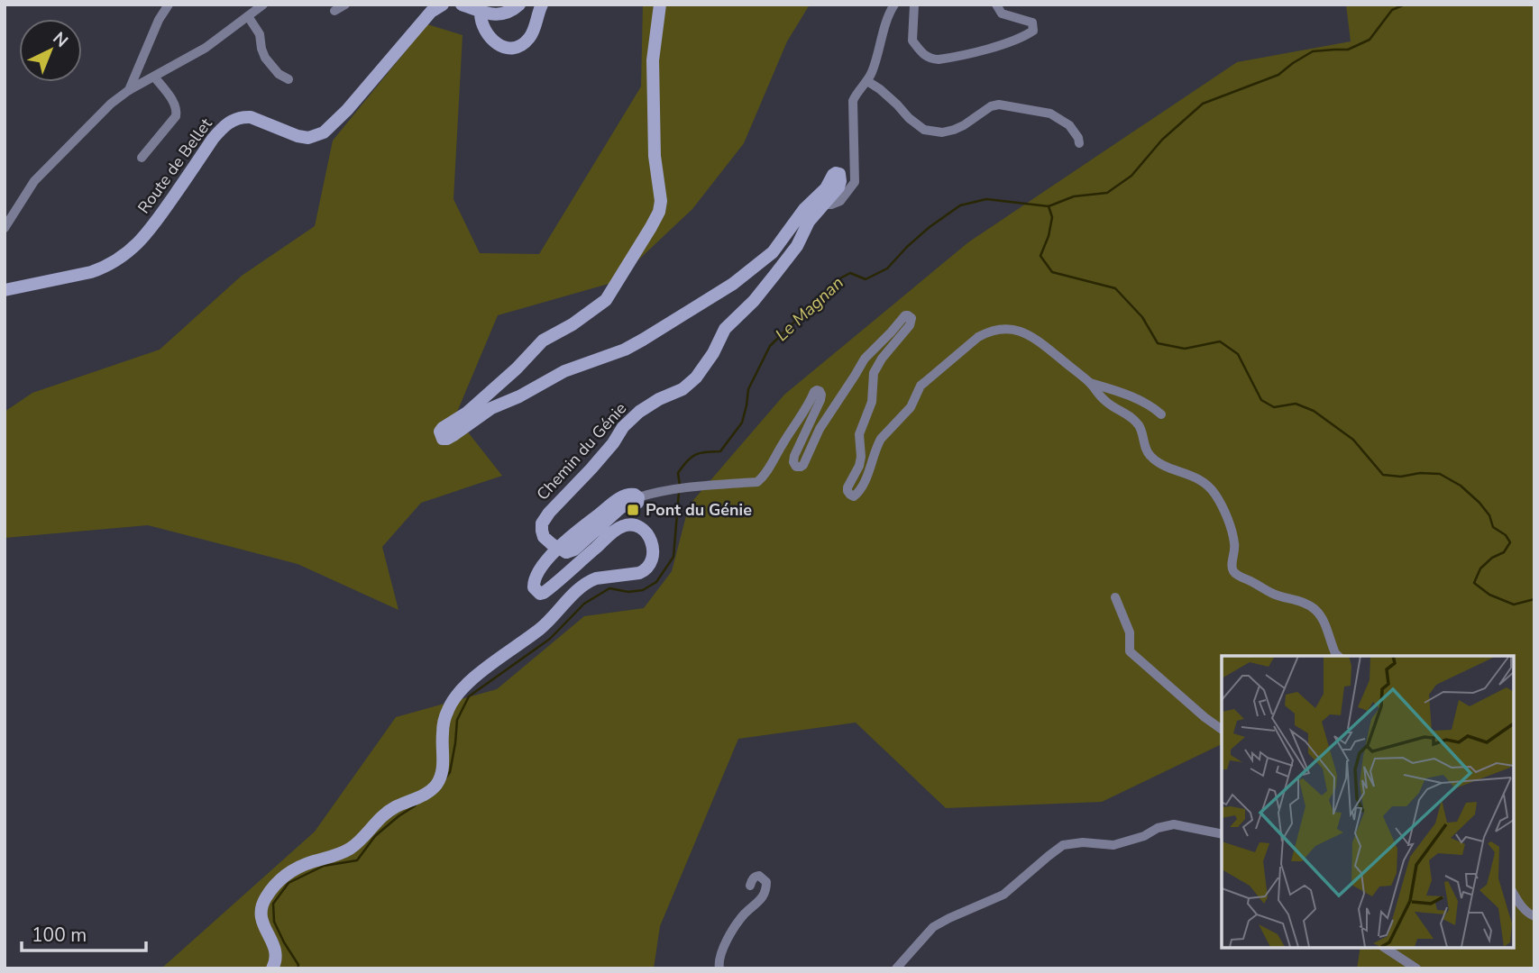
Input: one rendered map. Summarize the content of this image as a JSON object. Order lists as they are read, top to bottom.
{
  "streets": {
    "street": ["Route de Bellet", "Chemin du Génie"]
  },
  "water": ["Le Magnan"],
  "places": {
    "transit": ["Pont du Génie"]
  },
  "scale_bar": "100 m",
  "north": "top right"
}
